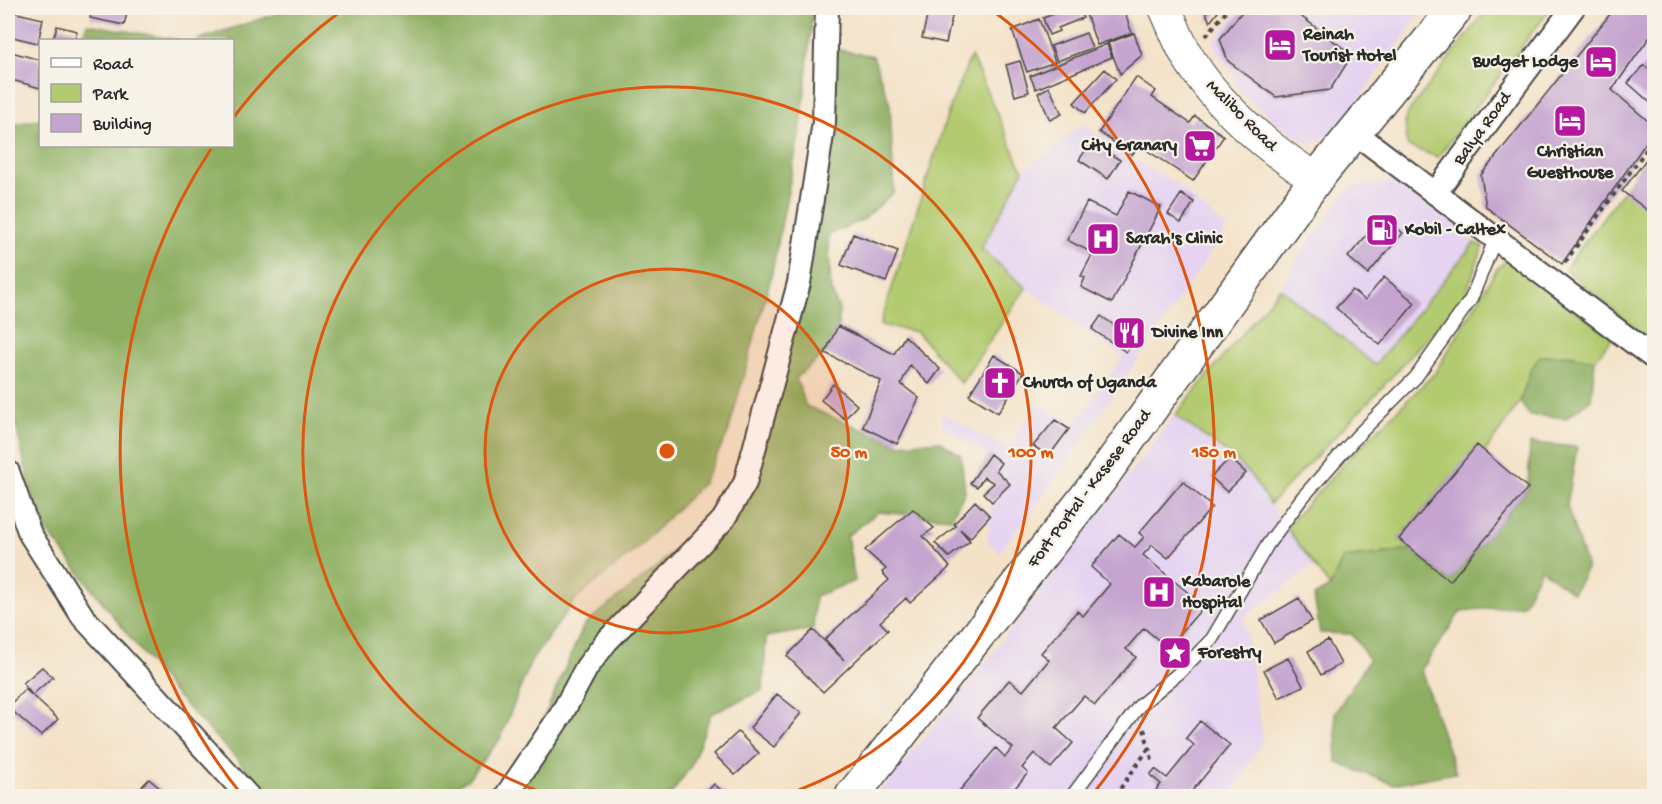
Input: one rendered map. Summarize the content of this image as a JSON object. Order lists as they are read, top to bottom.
{
  "streets": {
    "highway": ["Fort Portal - Kasese Road"],
    "street": ["Malibo Road", "Balya Road"]
  },
  "crossings": [
    ["Malibo Road", "Fort Portal - Kasese Road"]
  ],
  "places": {
    "hotel": ["Reinah Tourist Hotel", "Budget Lodge", "Christian Guesthouse"],
    "supermarket": ["City Granary"],
    "fuel station": ["Kobil - Caltex"],
    "hospital": ["Sarah's Clinic", "Kabarole Hospital"],
    "restaurant": ["Divine Inn"],
    "church": ["Church of Uganda"],
    "place": ["Forestry"]
  },
  "legend": ["Road", "Park", "Building"],
  "rings": ["50 m", "100 m", "150 m"]
}
